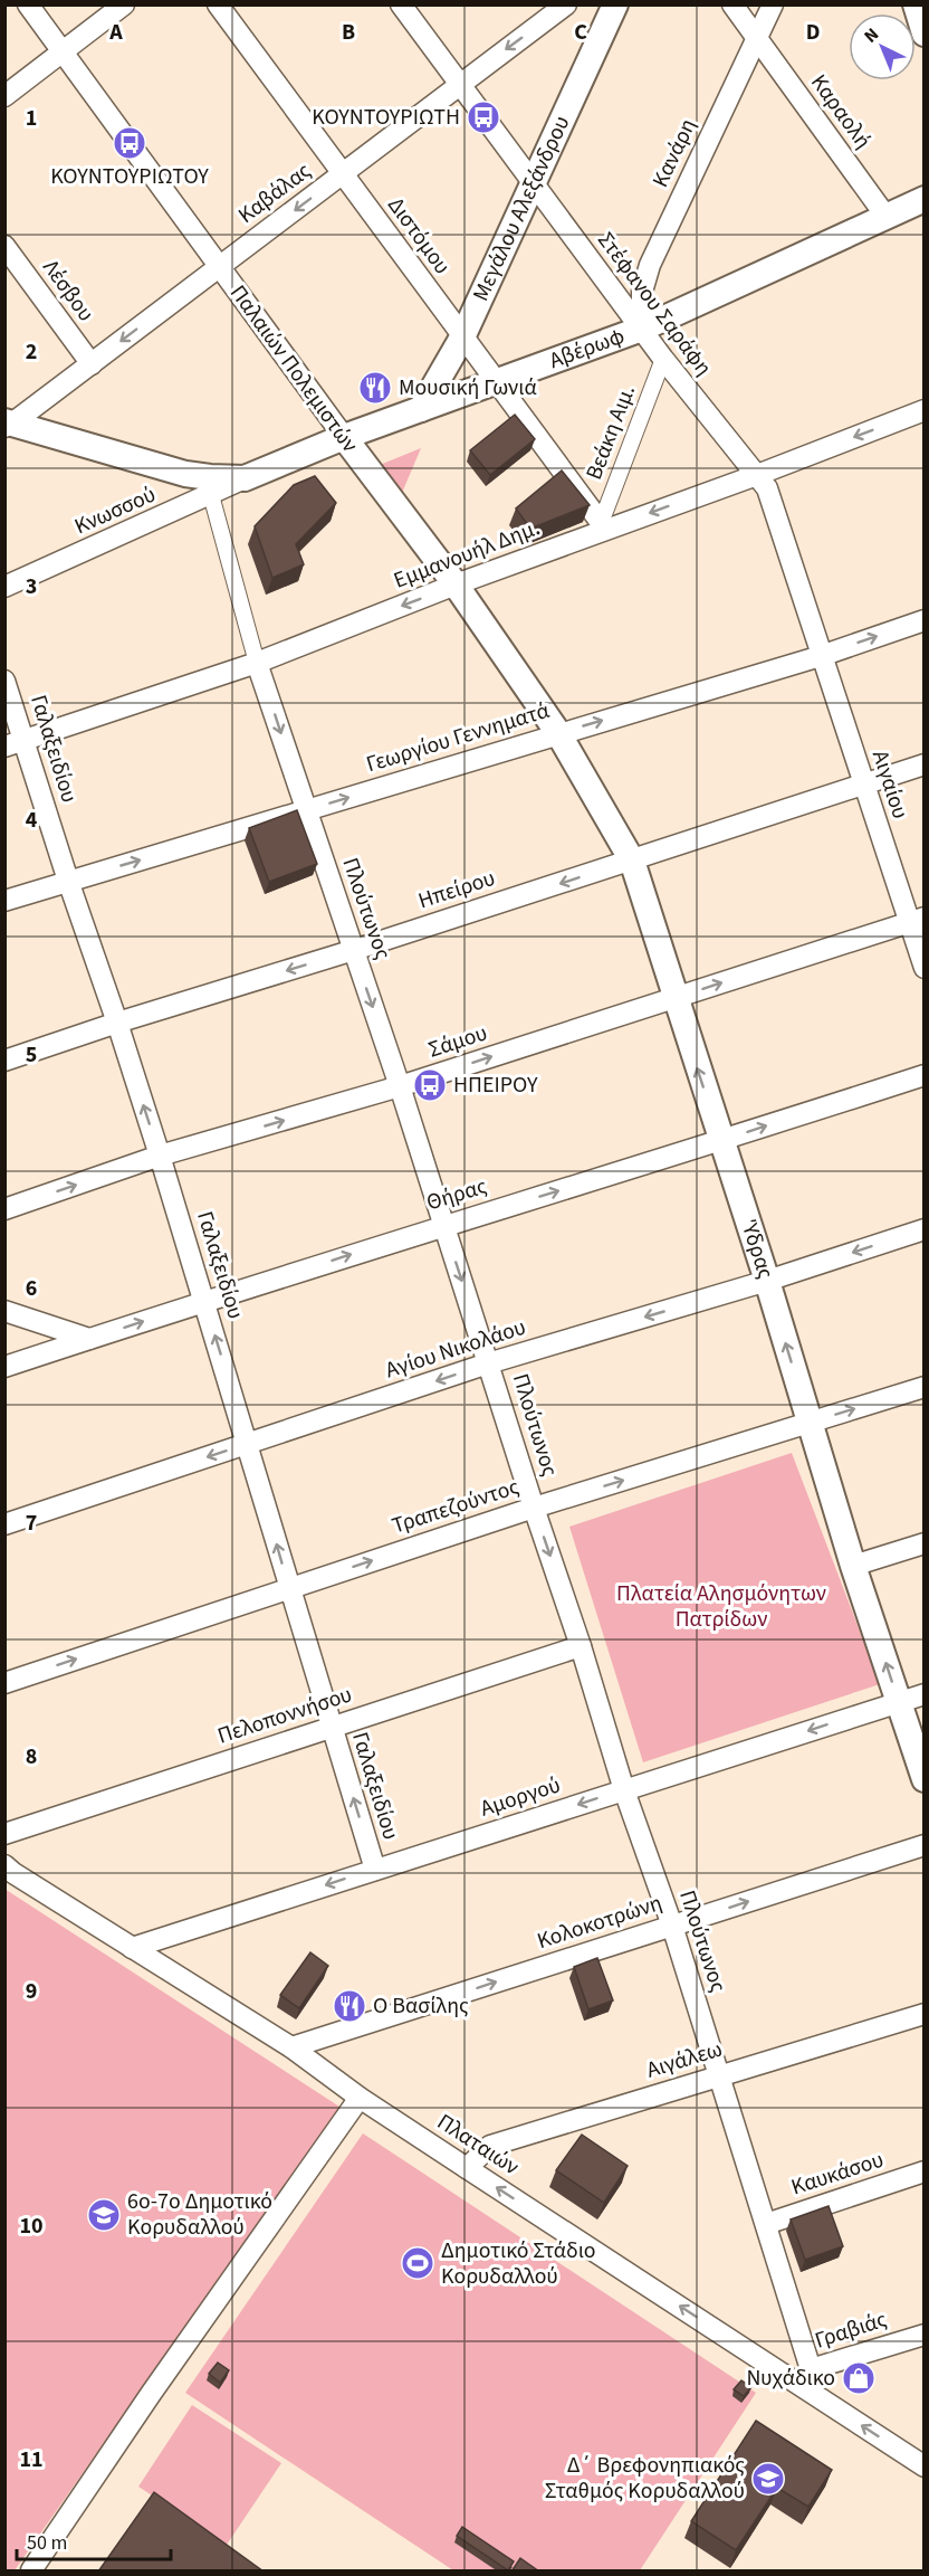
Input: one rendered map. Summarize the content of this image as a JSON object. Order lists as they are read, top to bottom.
{
  "streets": {
    "street": [
      "Καραολή",
      "Κανάρη",
      "Καβάλας",
      "Μεγάλου Αλεξάνδρου",
      "Διστόμου",
      "Λέσβου",
      "Στέφανου Σαράφη",
      "Αβέρωφ",
      "Παλαιών Πολεμιστών",
      "Βεάκη Αιμ.",
      "Κνωσσού",
      "Εμμανουήλ Δημ.",
      "Γεωργίου Γεννηματά",
      "Γαλαξειδίου",
      "Αιγαίου",
      "Ηπείρου",
      "Πλούτωνος",
      "Σάμου",
      "Θήρας",
      "Ύδρας",
      "Αγίου Νικολάου",
      "Τραπεζούντος",
      "Πελοποννήσου",
      "Αμοργού",
      "Κολοκοτρώνη",
      "Αιγάλεω",
      "Πλαταιών",
      "Καυκάσου",
      "Γραβιάς"
    ]
  },
  "crossings": [
    ["Καραολή", "Κανάρη"],
    ["Καραολή", "Αβέρωφ"],
    ["Κανάρη", "Στέφανου Σαράφη"],
    ["Κανάρη", "Αβέρωφ"],
    ["Καβάλας", "Διστόμου"],
    ["Καβάλας", "Λέσβου"],
    ["Καβάλας", "Στέφανου Σαράφη"],
    ["Καβάλας", "Παλαιών Πολεμιστών"],
    ["Μεγάλου Αλεξάνδρου", "Διστόμου"],
    ["Μεγάλου Αλεξάνδρου", "Στέφανου Σαράφη"],
    ["Μεγάλου Αλεξάνδρου", "Αβέρωφ"],
    ["Διστόμου", "Αβέρωφ"],
    ["Διστόμου", "Βεάκη Αιμ."],
    ["Διστόμου", "Εμμανουήλ Δημ."],
    ["Στέφανου Σαράφη", "Αβέρωφ"],
    ["Στέφανου Σαράφη", "Βεάκη Αιμ."],
    ["Στέφανου Σαράφη", "Εμμανουήλ Δημ."],
    ["Στέφανου Σαράφη", "Γεωργίου Γεννηματά"],
    ["Στέφανου Σαράφη", "Αιγαίου"],
    ["Αβέρωφ", "Παλαιών Πολεμιστών"],
    ["Αβέρωφ", "Κνωσσού"],
    ["Παλαιών Πολεμιστών", "Εμμανουήλ Δημ."],
    ["Παλαιών Πολεμιστών", "Γεωργίου Γεννηματά"],
    ["Παλαιών Πολεμιστών", "Ύδρας"],
    ["Βεάκη Αιμ.", "Εμμανουήλ Δημ."],
    ["Κνωσσού", "Πλούτωνος"],
    ["Εμμανουήλ Δημ.", "Γαλαξειδίου"],
    ["Εμμανουήλ Δημ.", "Πλούτωνος"],
    ["Γεωργίου Γεννηματά", "Γαλαξειδίου"],
    ["Γεωργίου Γεννηματά", "Αιγαίου"],
    ["Γεωργίου Γεννηματά", "Πλούτωνος"],
    ["Γεωργίου Γεννηματά", "Ύδρας"],
    ["Γαλαξειδίου", "Ηπείρου"],
    ["Γαλαξειδίου", "Σάμου"],
    ["Γαλαξειδίου", "Θήρας"],
    ["Γαλαξειδίου", "Αγίου Νικολάου"],
    ["Γαλαξειδίου", "Τραπεζούντος"],
    ["Γαλαξειδίου", "Πελοποννήσου"],
    ["Γαλαξειδίου", "Αμοργού"],
    ["Αιγαίου", "Ηπείρου"],
    ["Αιγαίου", "Σάμου"],
    ["Ηπείρου", "Πλούτωνος"],
    ["Ηπείρου", "Ύδρας"],
    ["Πλούτωνος", "Σάμου"],
    ["Πλούτωνος", "Θήρας"],
    ["Πλούτωνος", "Αγίου Νικολάου"],
    ["Πλούτωνος", "Τραπεζούντος"],
    ["Πλούτωνος", "Πελοποννήσου"],
    ["Πλούτωνος", "Αμοργού"],
    ["Πλούτωνος", "Κολοκοτρώνη"],
    ["Πλούτωνος", "Αιγάλεω"],
    ["Πλούτωνος", "Πλαταιών"],
    ["Πλούτωνος", "Καυκάσου"],
    ["Πλούτωνος", "Γραβιάς"],
    ["Σάμου", "Ύδρας"],
    ["Θήρας", "Ύδρας"],
    ["Ύδρας", "Αγίου Νικολάου"],
    ["Ύδρας", "Τραπεζούντος"],
    ["Ύδρας", "Αμοργού"],
    ["Αμοργού", "Πλαταιών"],
    ["Κολοκοτρώνη", "Πλαταιών"],
    ["Αιγάλεω", "Πλαταιών"],
    ["Πλαταιών", "Γραβιάς"]
  ],
  "one_way": [
    "Καβάλας",
    "Εμμανουήλ Δημ.",
    "Γεωργίου Γεννηματά",
    "Γαλαξειδίου",
    "Ηπείρου",
    "Σάμου",
    "Θήρας",
    "Ύδρας",
    "Αγίου Νικολάου",
    "Τραπεζούντος",
    "Αμοργού",
    "Κολοκοτρώνη",
    "Πλαταιών"
  ],
  "parks": ["Πλατεία Αλησμόνητων Πατρίδων"],
  "places": {
    "bus stop": ["ΚΟΥΝΤΟΥΡΙΩΤΗ", "ΚΟΥΝΤΟΥΡΙΩΤΟΥ", "ΗΠΕΙΡΟΥ"],
    "restaurant": ["Μουσική Γωνιά", "Ο Βασίλης"],
    "school or university": ["6ο-7ο Δημοτικό Κορυδαλλού", "Δ΄ Βρεφονηπιακός Σταθμός Κορυδαλλού"],
    "sports": ["Δημοτικό Στάδιο Κορυδαλλού"],
    "shop": ["Νυχάδικο"]
  },
  "scale_bar": "50 m",
  "north": "top left",
  "grid": {
    "columns": [
      "A",
      "B",
      "C",
      "D"
    ],
    "rows": [
      "1",
      "2",
      "3",
      "4",
      "5",
      "6",
      "7",
      "8",
      "9",
      "10",
      "11"
    ]
  }
}
